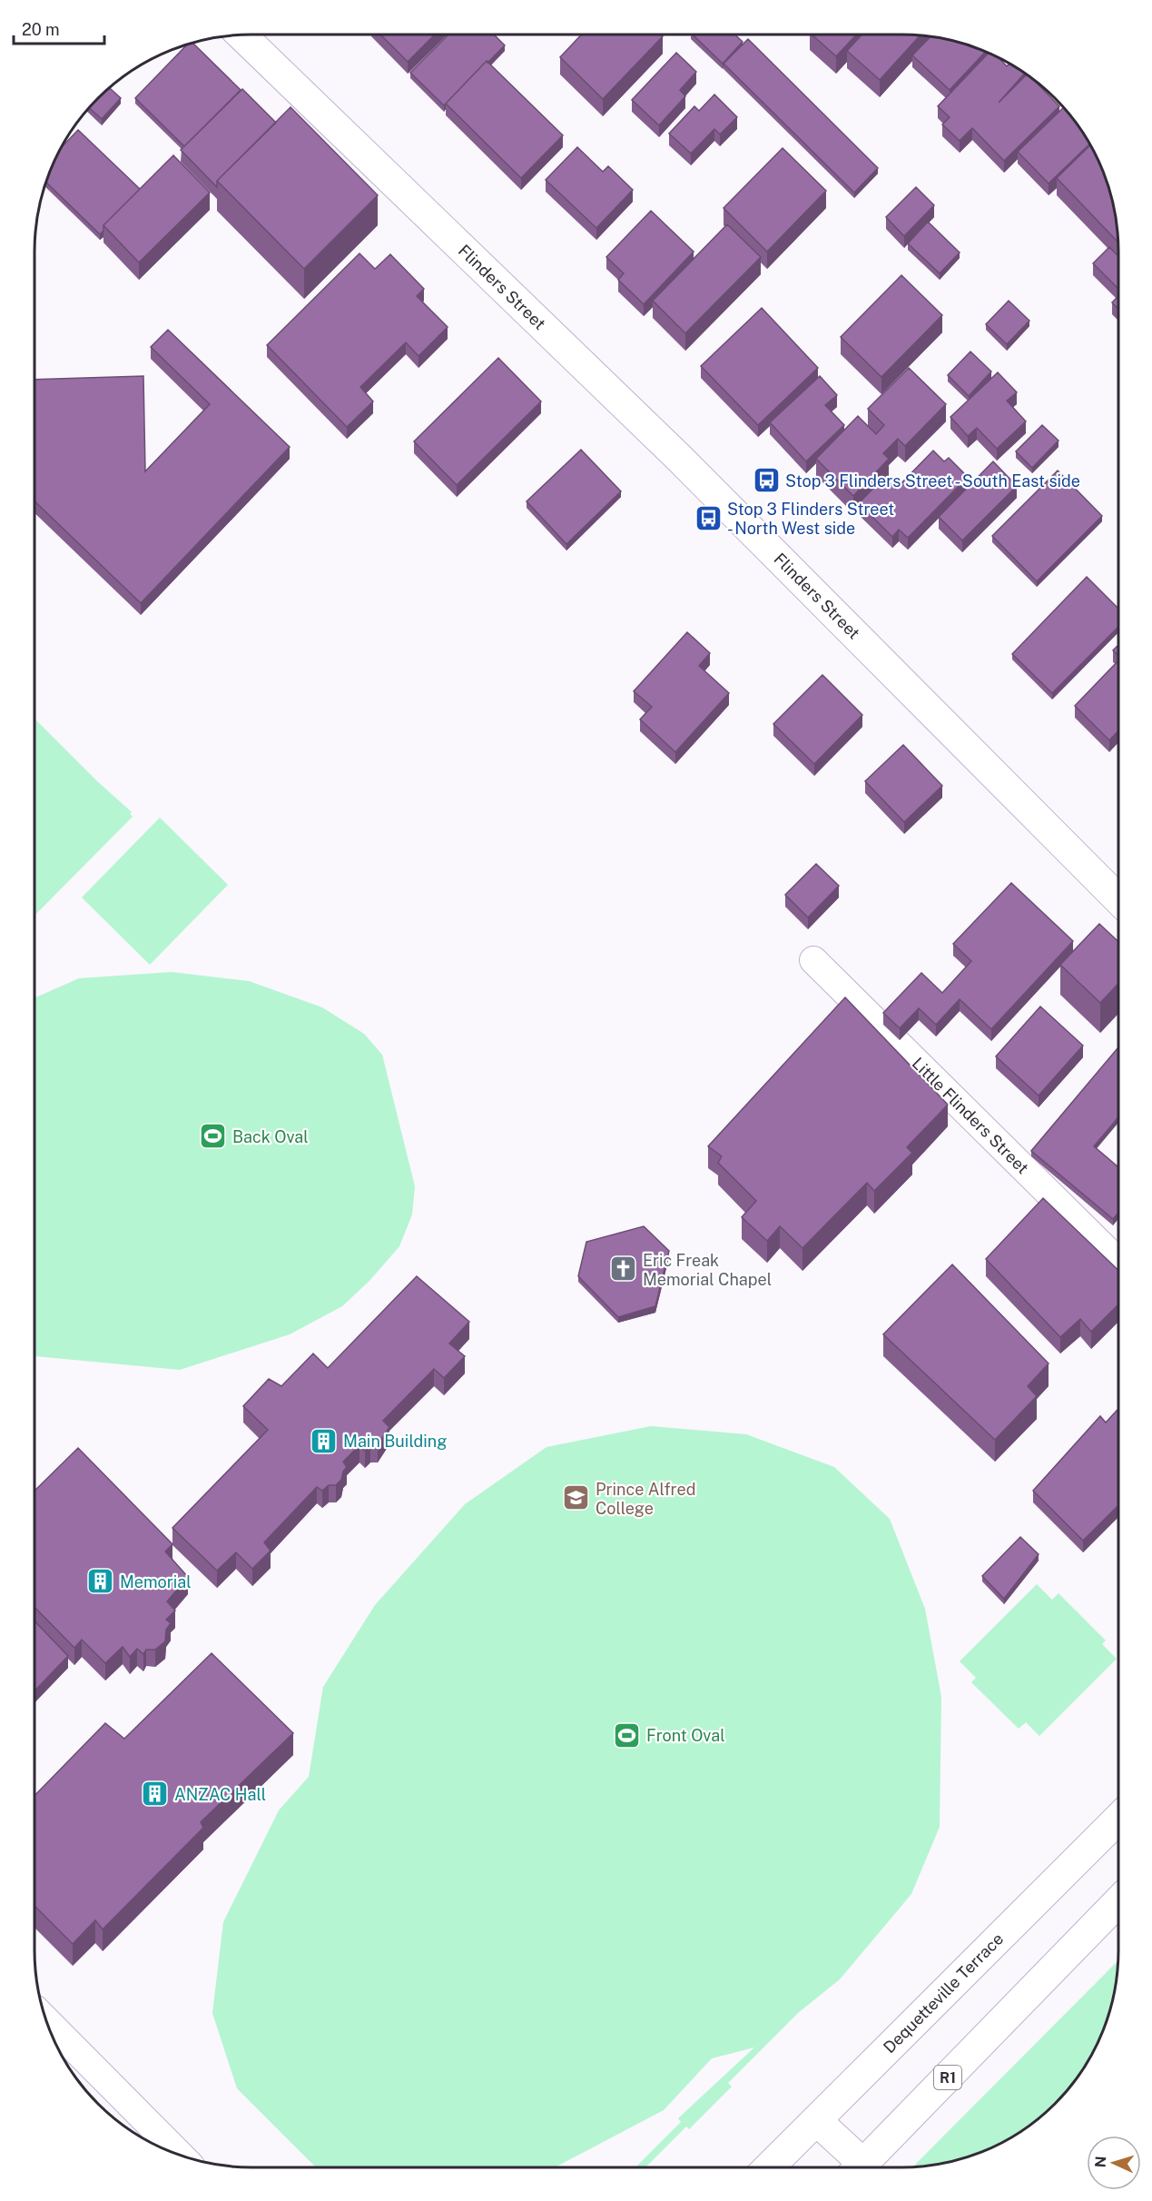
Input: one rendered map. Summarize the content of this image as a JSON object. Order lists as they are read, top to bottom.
{
  "streets": {
    "main road": ["Flinders Street", "Dequetteville Terrace", "R1"],
    "street": ["Little Flinders Street"]
  },
  "places": {
    "bus stop": ["Stop 3 Flinders Street - South East side", "Stop 3 Flinders Street - North West side"],
    "sports": ["Back Oval", "Front Oval"],
    "church": ["Eric Freak Memorial Chapel"],
    "building": ["Main Building", "Memorial", "ANZAC Hall"],
    "school or university": ["Prince Alfred College"]
  },
  "scale_bar": "20 m",
  "north": "left"
}
